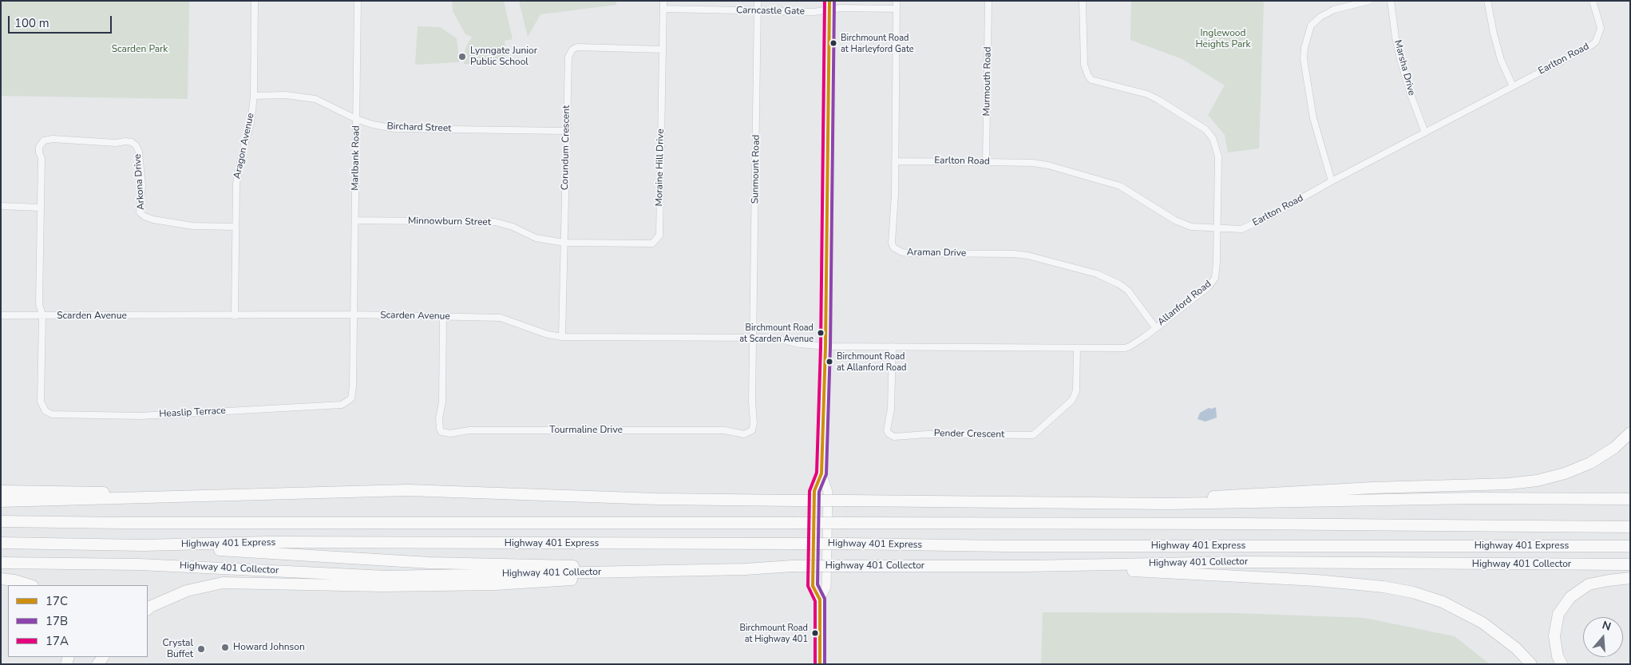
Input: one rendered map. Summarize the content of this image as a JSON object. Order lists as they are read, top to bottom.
{
  "streets": {
    "highway": ["Highway 401 Express", "Highway 401 Collector"],
    "street": [
      "Carncastle Gate",
      "Earlton Road",
      "Marsha Drive",
      "Murmouth Road",
      "Birchard Street",
      "Aragon Avenue",
      "Corundum Crescent",
      "Marlbank Road",
      "Moraine Hill Drive",
      "Sunmount Road",
      "Arkona Drive",
      "Minnowburn Street",
      "Araman Drive",
      "Allanford Road",
      "Scarden Avenue",
      "Heaslip Terrace",
      "Tourmaline Drive",
      "Pender Crescent"
    ]
  },
  "crossings": [
    ["Carncastle Gate", "Moraine Hill Drive"],
    ["Carncastle Gate", "Sunmount Road"],
    ["Carncastle Gate", "Araman Drive"],
    ["Earlton Road", "Marsha Drive"],
    ["Earlton Road", "Murmouth Road"],
    ["Earlton Road", "Araman Drive"],
    ["Earlton Road", "Allanford Road"],
    ["Birchard Street", "Aragon Avenue"],
    ["Birchard Street", "Corundum Crescent"],
    ["Birchard Street", "Marlbank Road"],
    ["Aragon Avenue", "Arkona Drive"],
    ["Aragon Avenue", "Scarden Avenue"],
    ["Corundum Crescent", "Moraine Hill Drive"],
    ["Corundum Crescent", "Minnowburn Street"],
    ["Corundum Crescent", "Scarden Avenue"],
    ["Marlbank Road", "Minnowburn Street"],
    ["Marlbank Road", "Scarden Avenue"],
    ["Marlbank Road", "Heaslip Terrace"],
    ["Moraine Hill Drive", "Minnowburn Street"],
    ["Sunmount Road", "Scarden Avenue"],
    ["Sunmount Road", "Tourmaline Drive"],
    ["Arkona Drive", "Scarden Avenue"],
    ["Arkona Drive", "Heaslip Terrace"],
    ["Araman Drive", "Allanford Road"],
    ["Allanford Road", "Scarden Avenue"],
    ["Allanford Road", "Pender Crescent"],
    ["Scarden Avenue", "Heaslip Terrace"],
    ["Scarden Avenue", "Tourmaline Drive"]
  ],
  "parks": ["Inglewood Heights Park", "Scarden Park"],
  "places": [
    "Birchmount Road at Harleyford Gate",
    "Lynngate Junior Public School",
    "Birchmount Road at Scarden Avenue",
    "Birchmount Road at Allanford Road",
    "Birchmount Road at Highway 401",
    "Howard Johnson",
    "Crystal Buffet"
  ],
  "lines": ["transit line 17C", "transit line 17B", "transit line 17A"],
  "legend": ["17C", "17B", "17A"],
  "scale_bar": "100 m",
  "north": "top"
}
